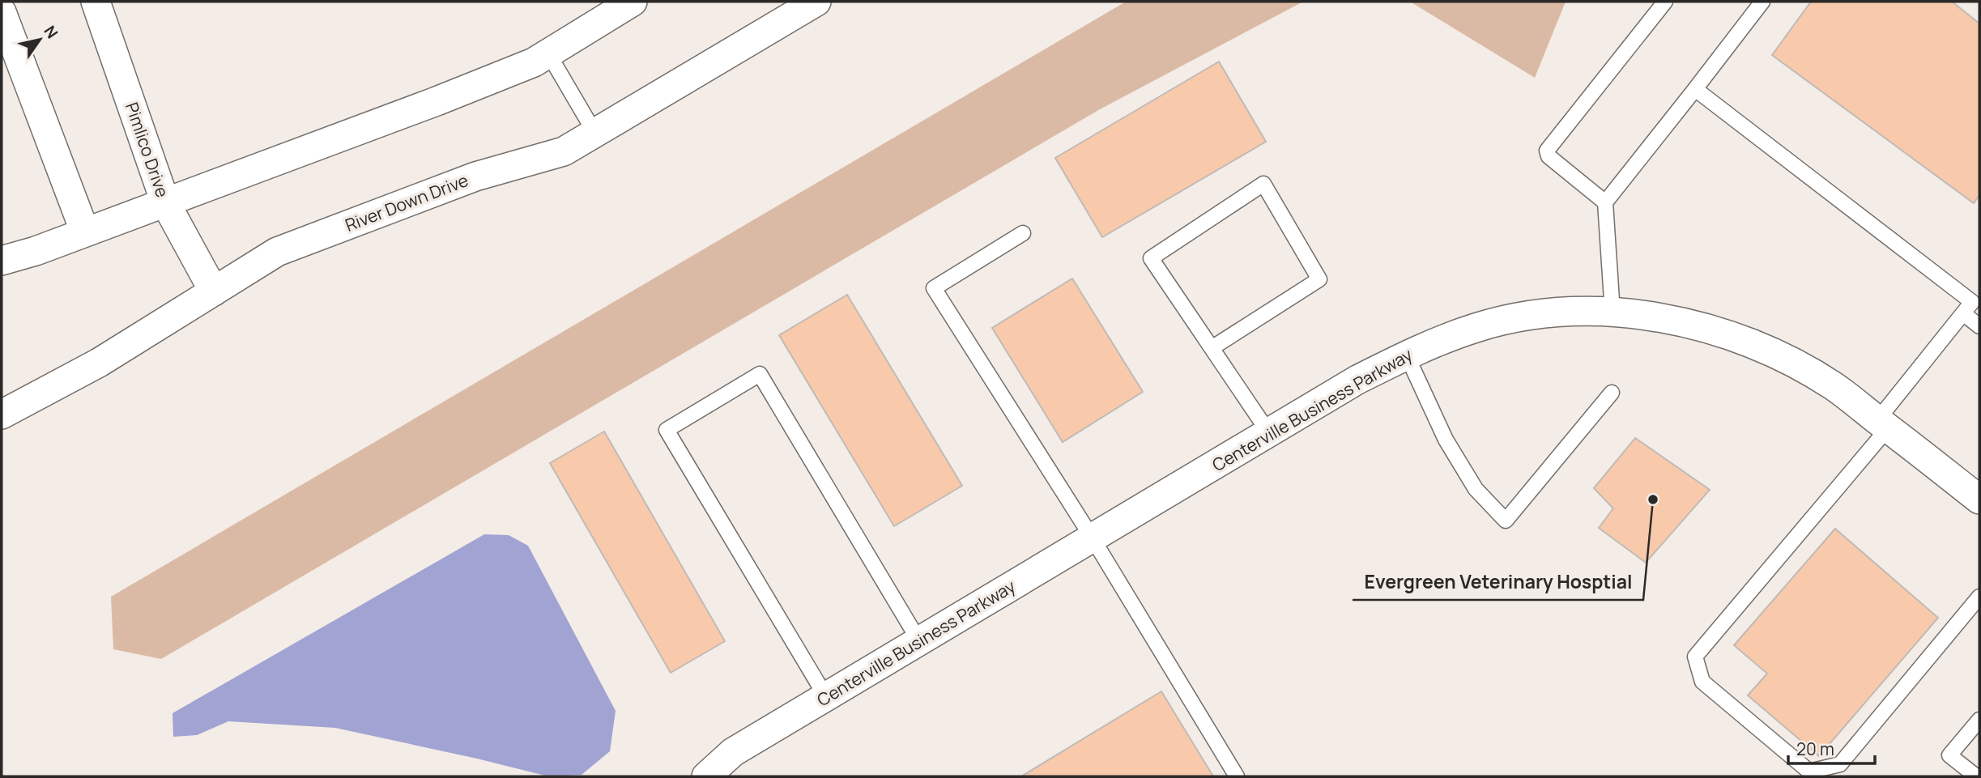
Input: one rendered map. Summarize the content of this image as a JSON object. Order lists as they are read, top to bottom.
{
  "streets": {
    "street": ["Pimlico Drive", "River Down Drive", "Centerville Business Parkway"]
  },
  "crossings": [
    ["Pimlico Drive", "River Down Drive"]
  ],
  "places": ["Evergreen Veterinary Hosptial"],
  "scale_bar": "20 m",
  "north": "top right"
}
